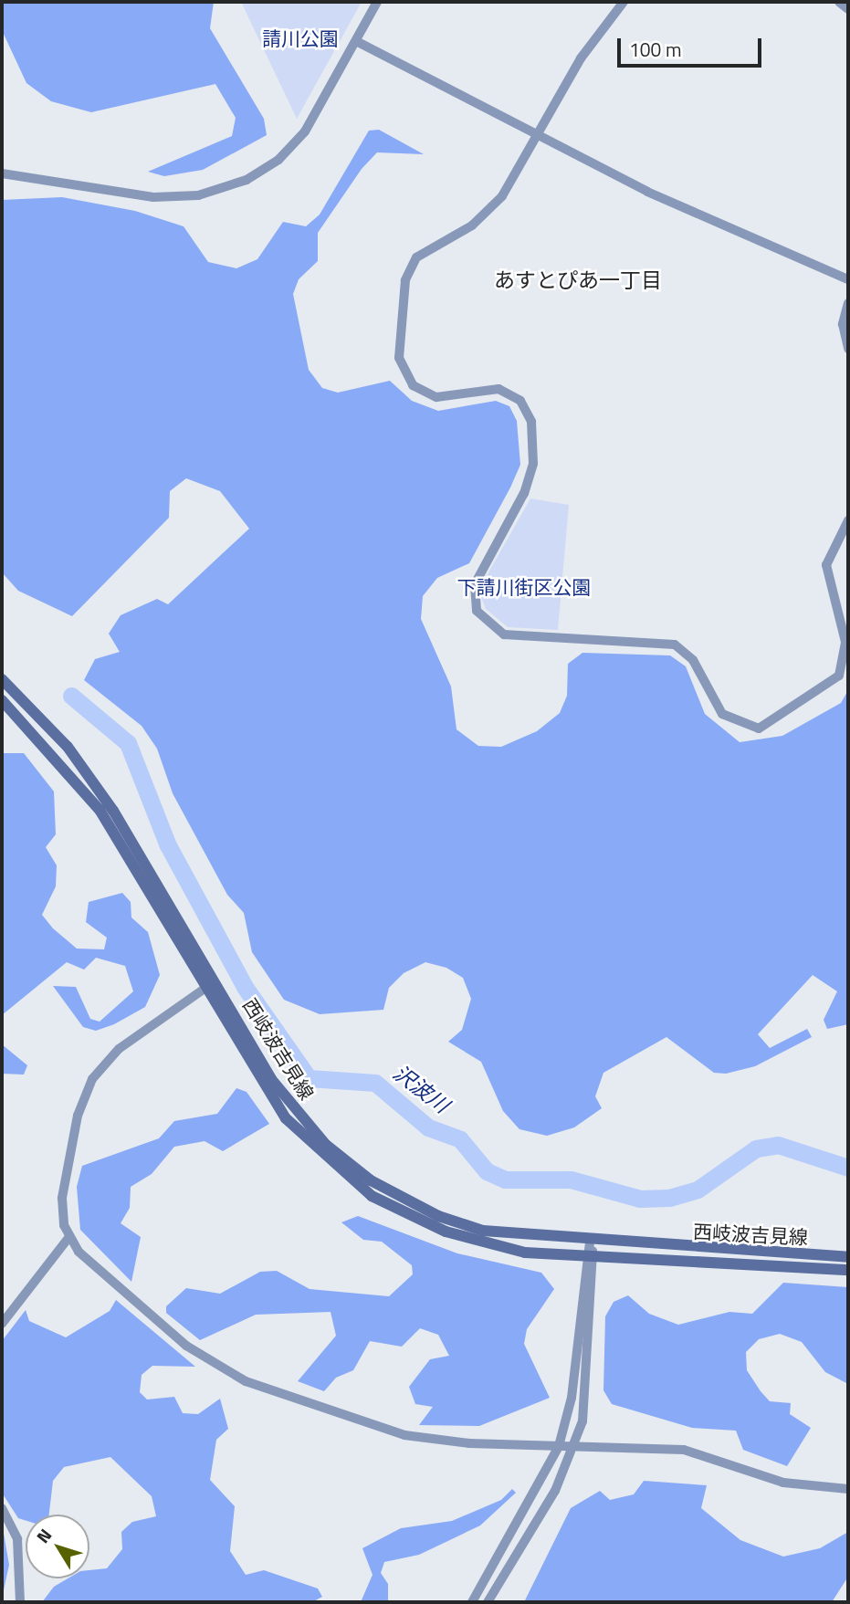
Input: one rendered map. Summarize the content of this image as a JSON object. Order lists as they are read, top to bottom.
{
  "streets": {
    "main road": ["西岐波吉見線"]
  },
  "districts": ["あすとぴあ一丁目"],
  "water": ["沢波川"],
  "parks": ["請川公園", "下請川街区公園"],
  "scale_bar": "100 m",
  "north": "top left"
}
